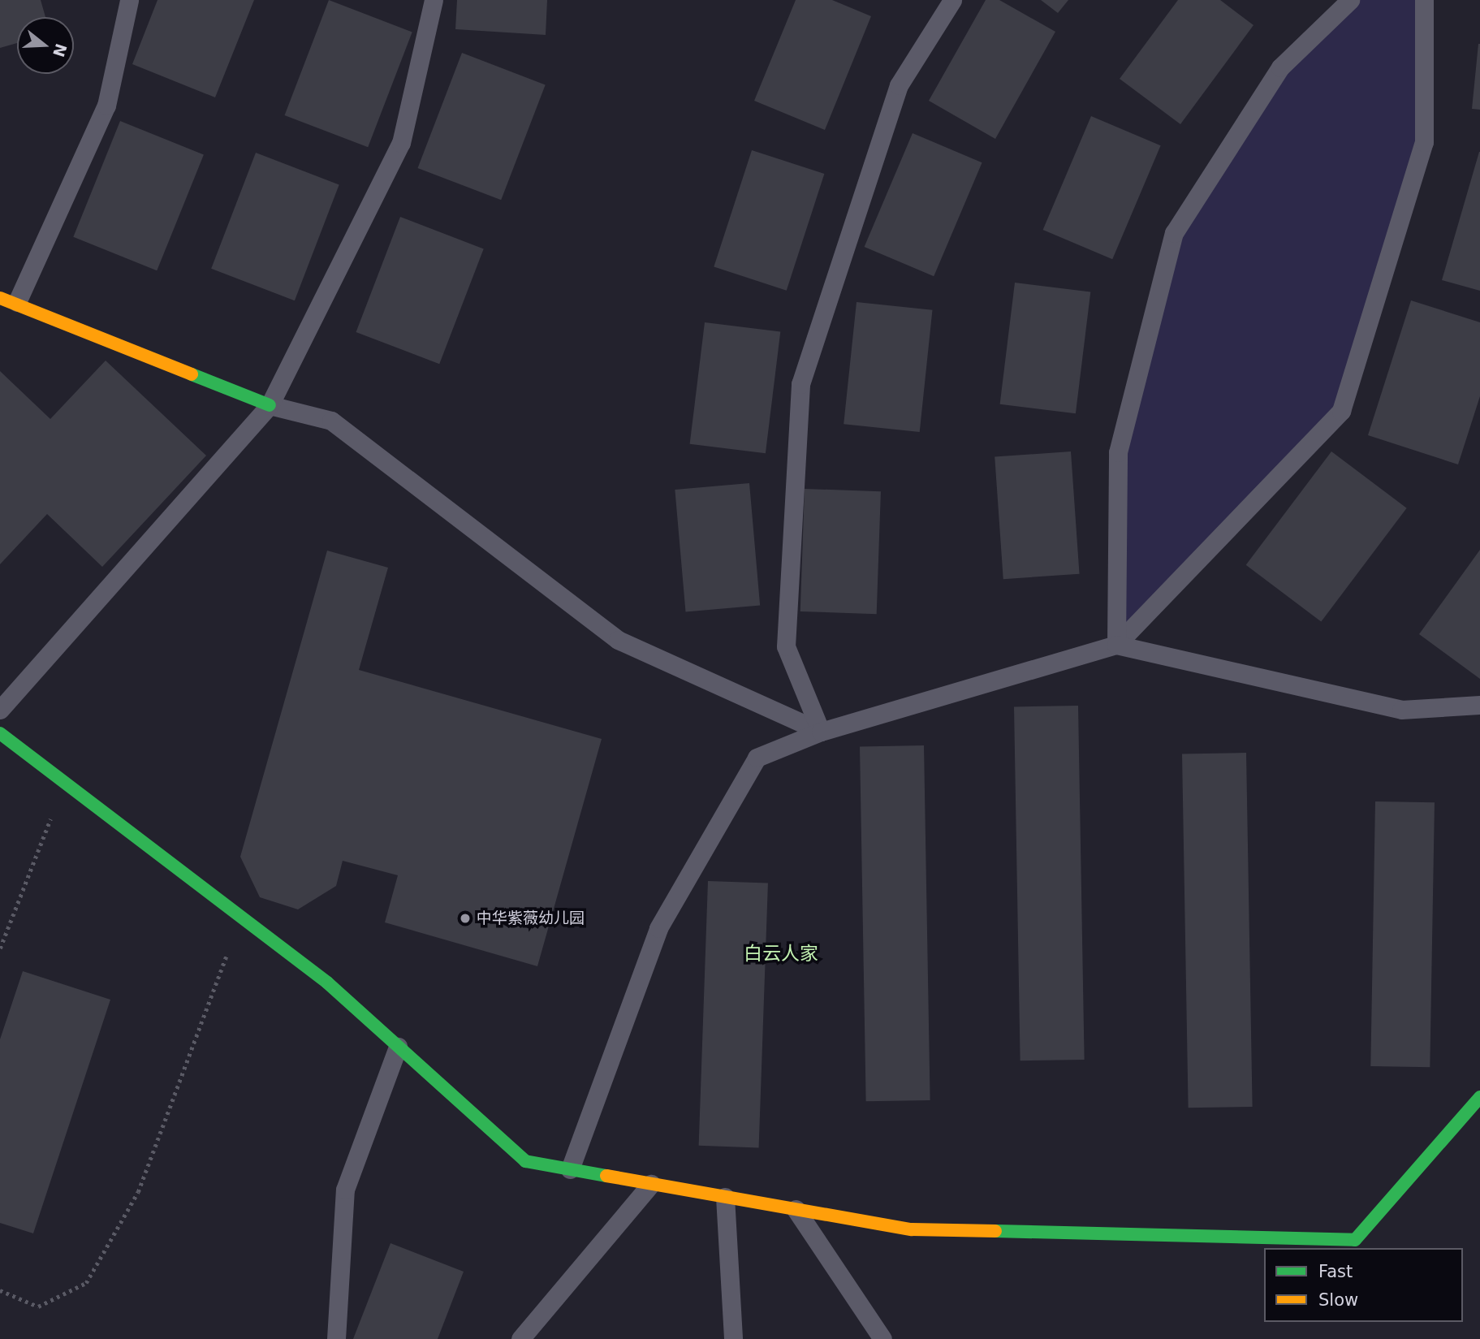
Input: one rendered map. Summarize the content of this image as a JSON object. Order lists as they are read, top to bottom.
{
  "districts": ["白云人家"],
  "places": ["中华紫薇幼儿园"],
  "legend": ["Fast", "Slow"],
  "north": "right"
}
